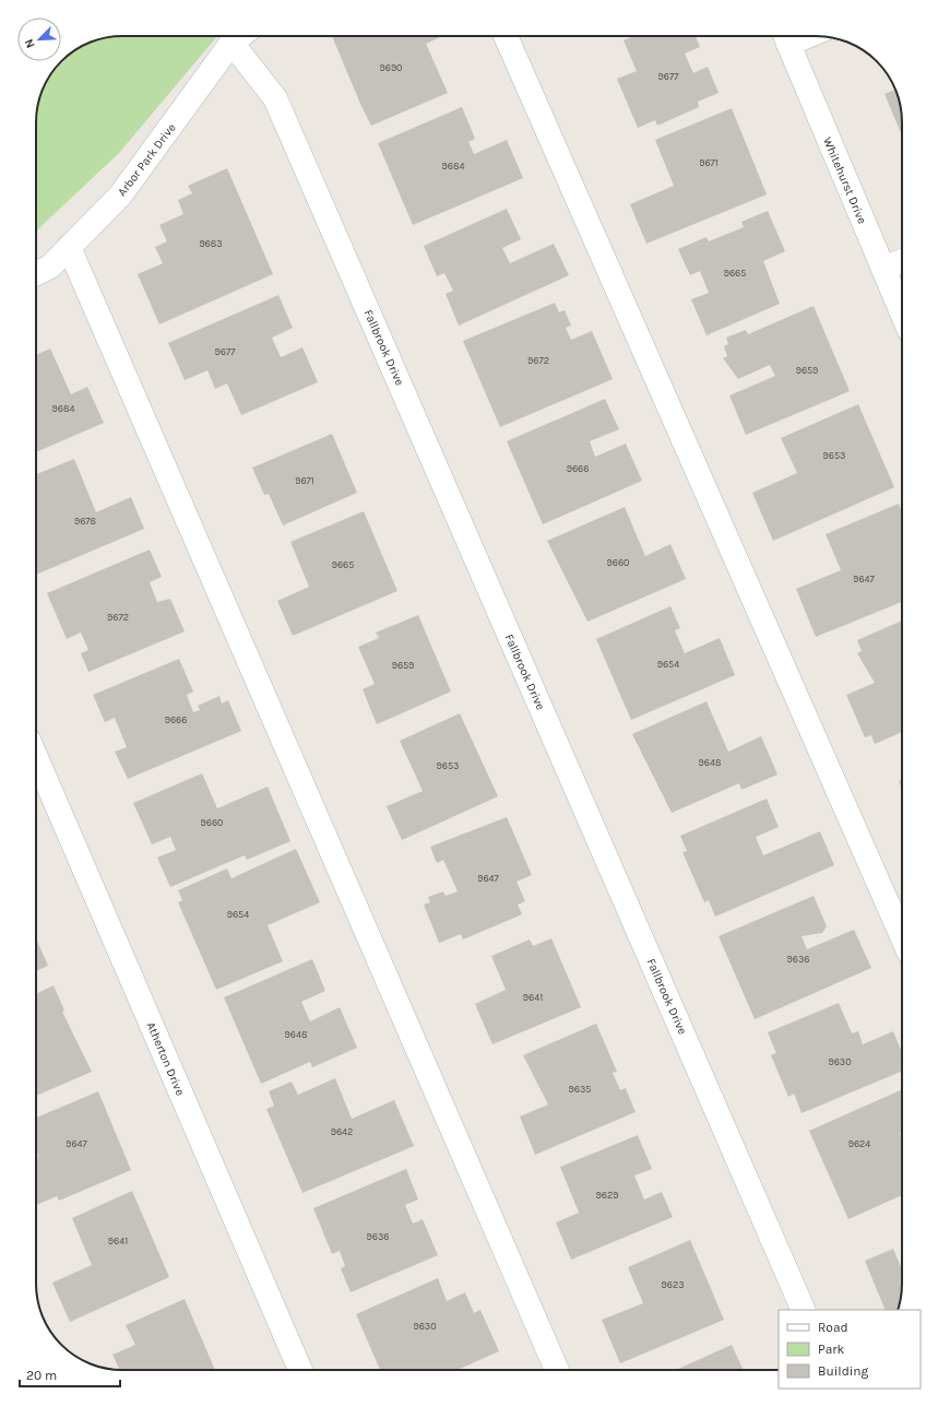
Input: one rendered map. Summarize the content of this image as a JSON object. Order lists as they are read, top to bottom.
{
  "streets": {
    "street": [
      "Arbor Park Drive",
      "Whitehurst Drive",
      "Fallbrook Drive",
      "Atherton Drive"
    ]
  },
  "house_numbers": [
    "9690",
    "9677",
    "9671",
    "9684",
    "9683",
    "9665",
    "9677",
    "9672",
    "9659",
    "9684",
    "9653",
    "9666",
    "9671",
    "9678",
    "9660",
    "9665",
    "9647",
    "9672",
    "9654",
    "9659",
    "9666",
    "9648",
    "9653",
    "9660",
    "9647",
    "9654",
    "9636",
    "9641",
    "9648",
    "9630",
    "9635",
    "9642",
    "9647",
    "9624",
    "9629",
    "9636",
    "9641",
    "9623",
    "9630"
  ],
  "legend": ["Road", "Park", "Building"],
  "scale_bar": "20 m",
  "north": "bottom left"
}
